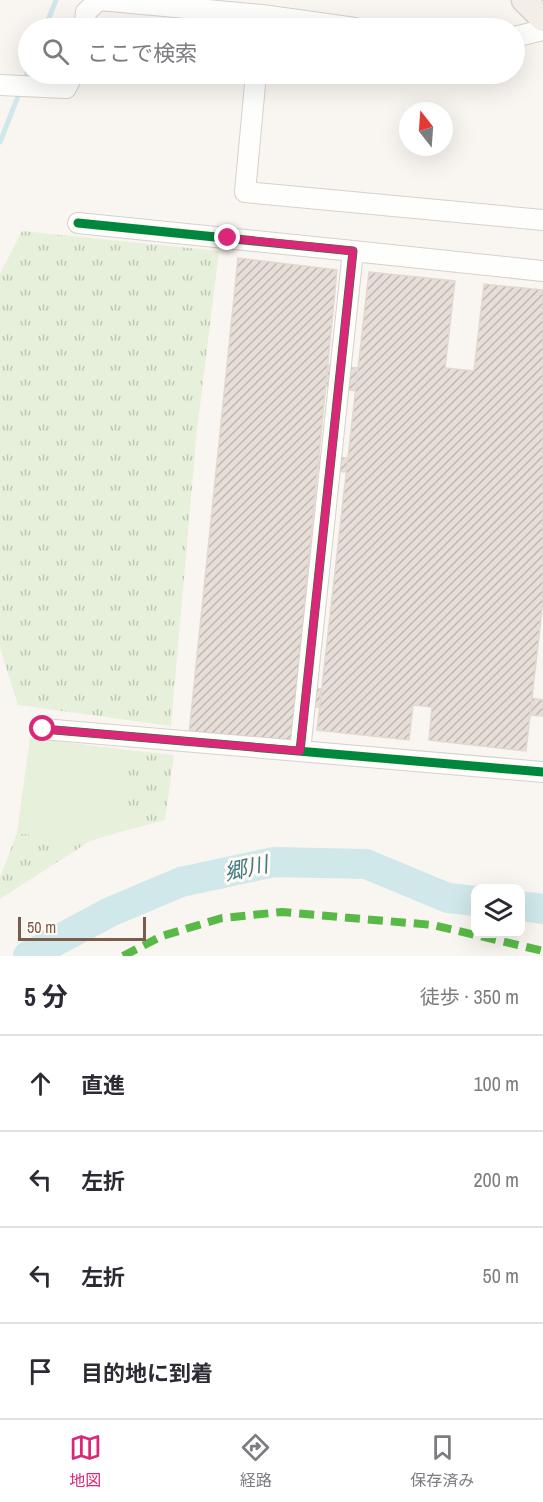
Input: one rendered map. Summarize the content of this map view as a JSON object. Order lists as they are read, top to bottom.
{
  "water": ["郷川"],
  "scale_bar": "50 m",
  "north": "top",
  "page": {
    "search": "ここで検索",
    "scale": "50 m",
    "heading": ["5 分", "徒歩 · 350 m"],
    "list": [
      ["直進", "100 m"],
      ["左折", "200 m"],
      ["左折", "50 m"],
      "目的地に到着"
    ],
    "nav": ["地図", "経路", "保存済み"]
  }
}
